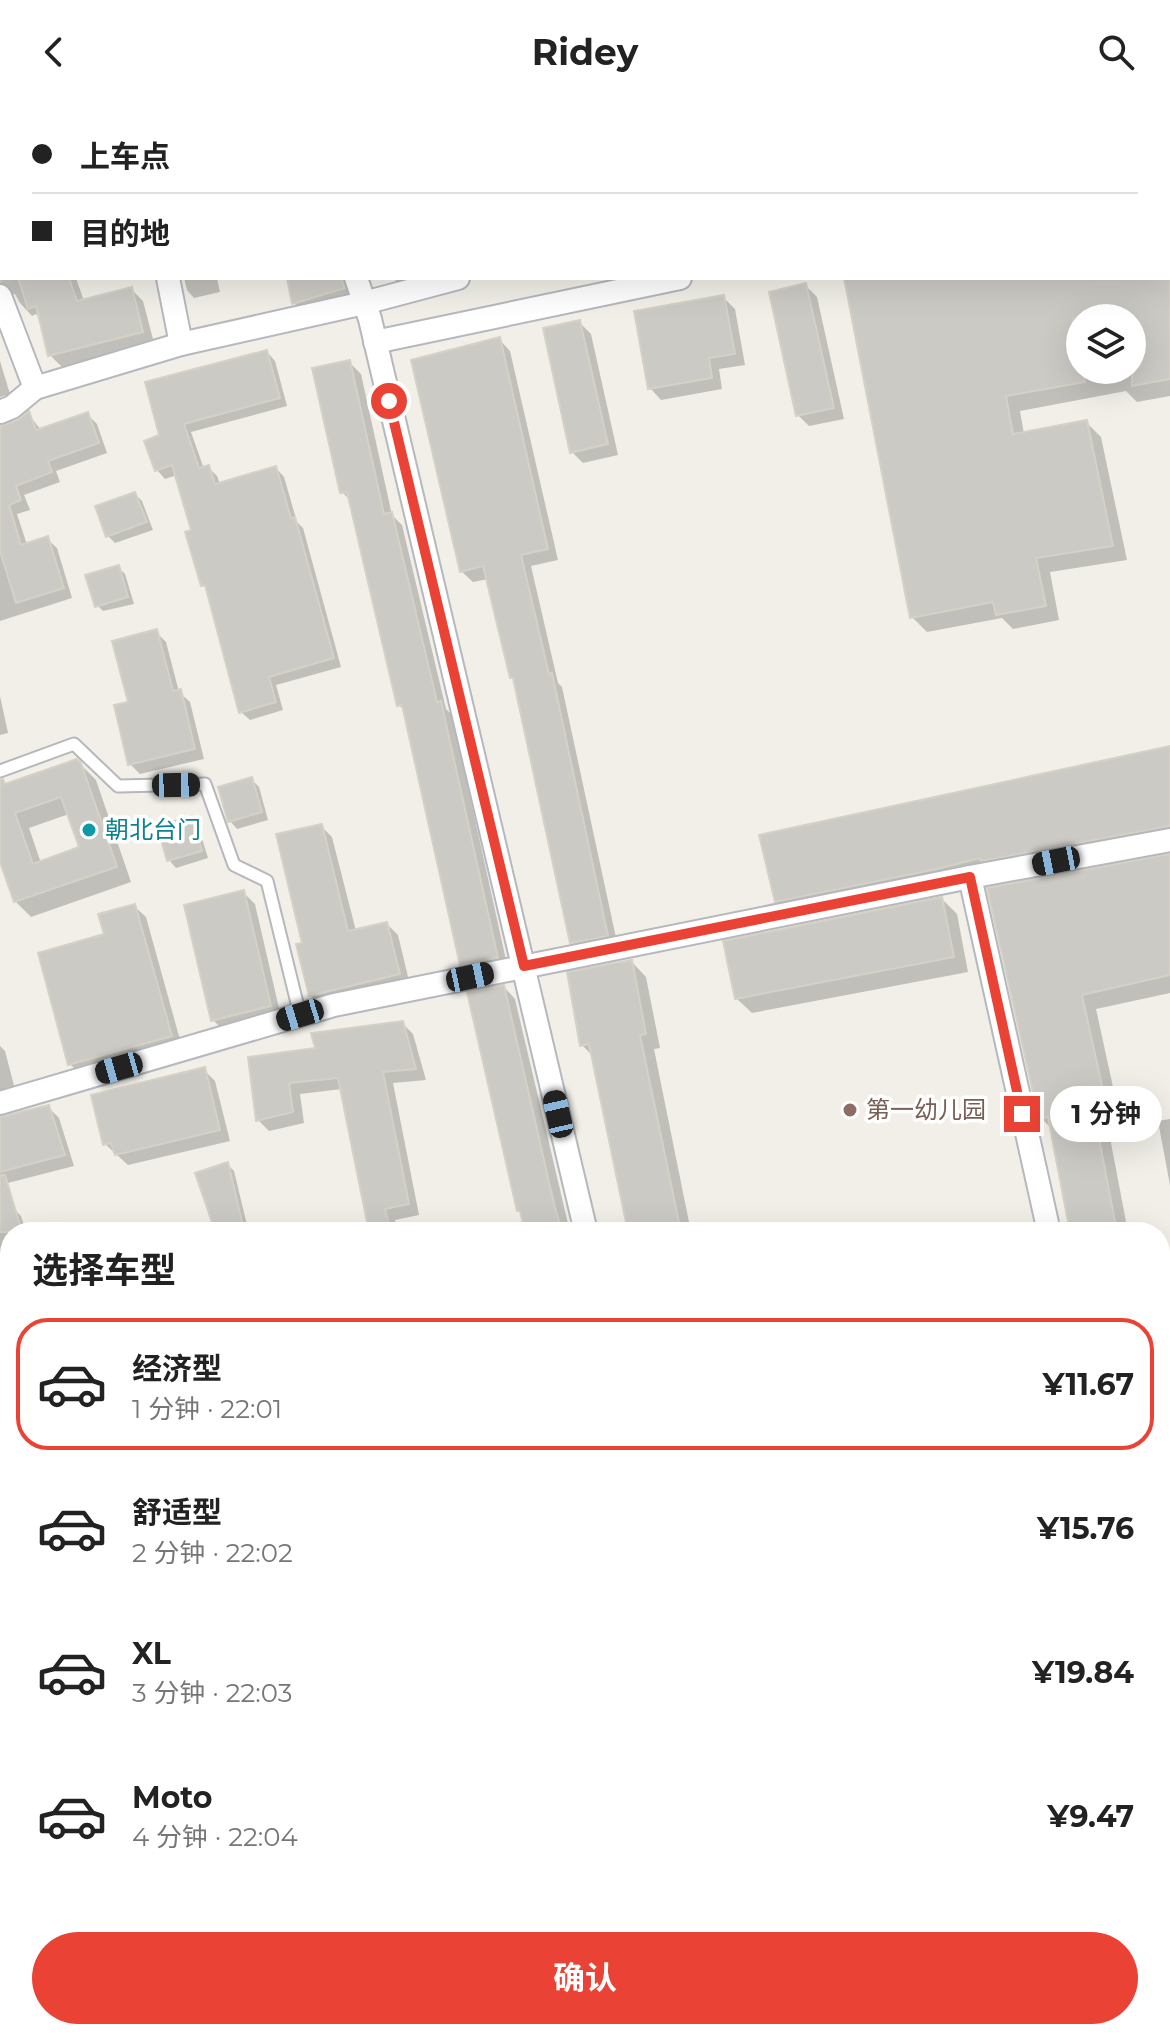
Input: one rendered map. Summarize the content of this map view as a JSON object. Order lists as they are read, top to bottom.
{
  "places": ["朝北台门", "第一幼儿园"],
  "page": {
    "header": "Ridey",
    "banner": ["上车点", "目的地"],
    "bubble": "1 分钟",
    "heading": "选择车型",
    "list": [
      {
        "name": "经济型",
        "note": "1 分钟 · 22:01",
        "value": "¥11.67"
      },
      {
        "name": "舒适型",
        "note": "2 分钟 · 22:02",
        "value": "¥15.76"
      },
      {
        "name": "XL",
        "note": "3 分钟 · 22:03",
        "value": "¥19.84"
      },
      {
        "name": "Moto",
        "note": "4 分钟 · 22:04",
        "value": "¥9.47"
      }
    ],
    "buttons": "确认"
  }
}
